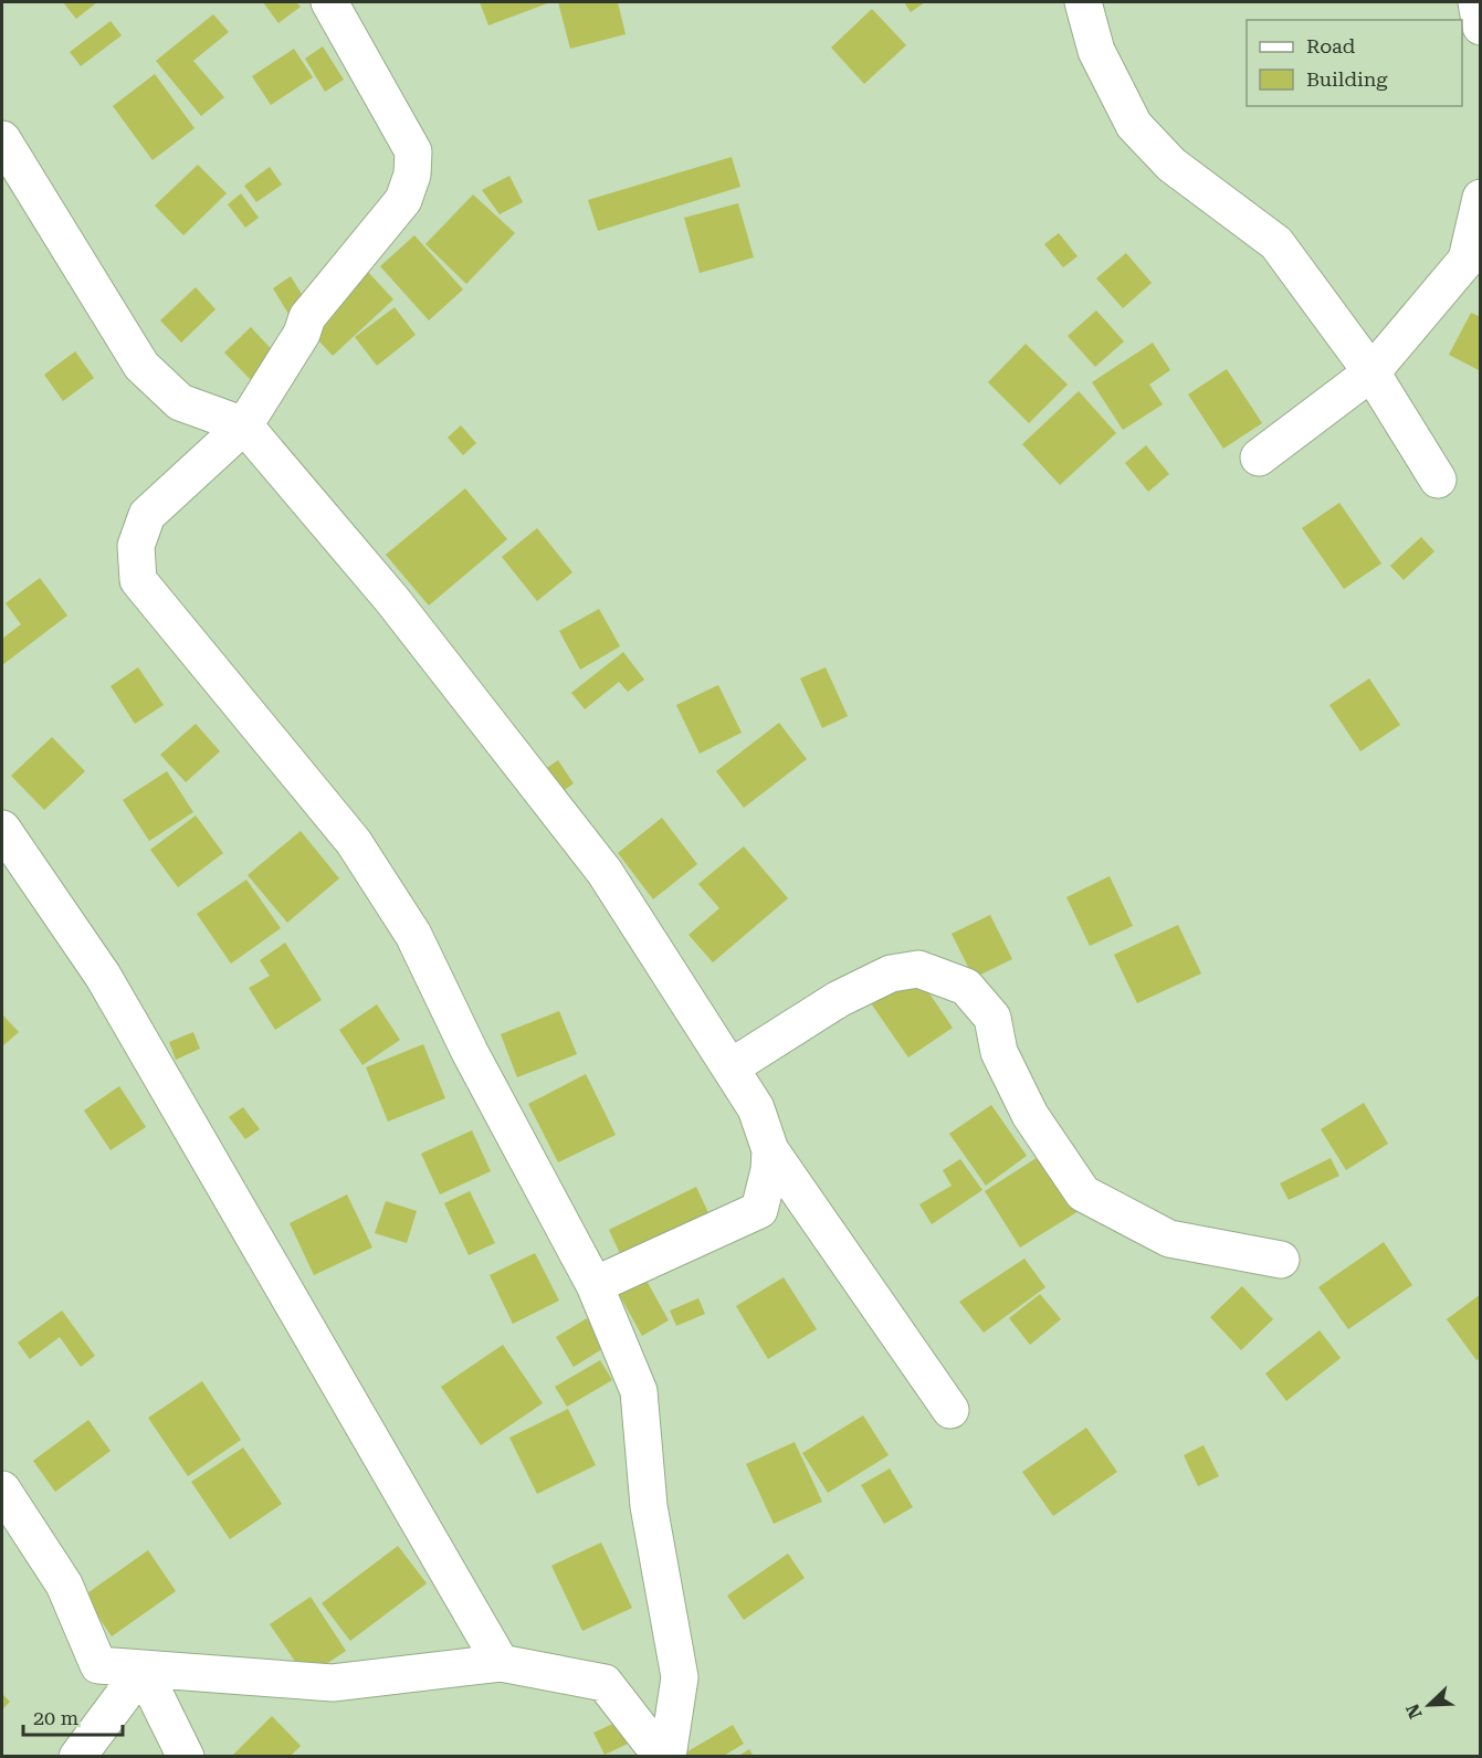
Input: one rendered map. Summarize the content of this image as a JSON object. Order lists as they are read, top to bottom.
{
  "legend": ["Road", "Building"],
  "scale_bar": "20 m",
  "north": "bottom left"
}
